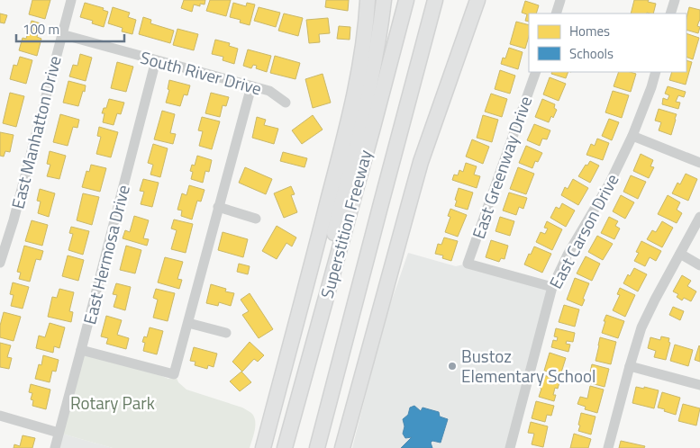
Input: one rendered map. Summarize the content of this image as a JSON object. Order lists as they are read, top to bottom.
{
  "streets": {
    "highway": ["Superstition Freeway"],
    "street": [
      "South River Drive",
      "East Manhatton Drive",
      "East Greenway Drive",
      "East Carson Drive",
      "East Hermosa Drive"
    ]
  },
  "crossings": [
    ["South River Drive", "East Manhatton Drive"],
    ["South River Drive", "East Hermosa Drive"],
    ["East Greenway Drive", "East Carson Drive"]
  ],
  "parks": ["Rotary Park"],
  "places": ["Bustoz Elementary School"],
  "legend": ["Homes", "Schools"],
  "scale_bar": "100 m"
}
